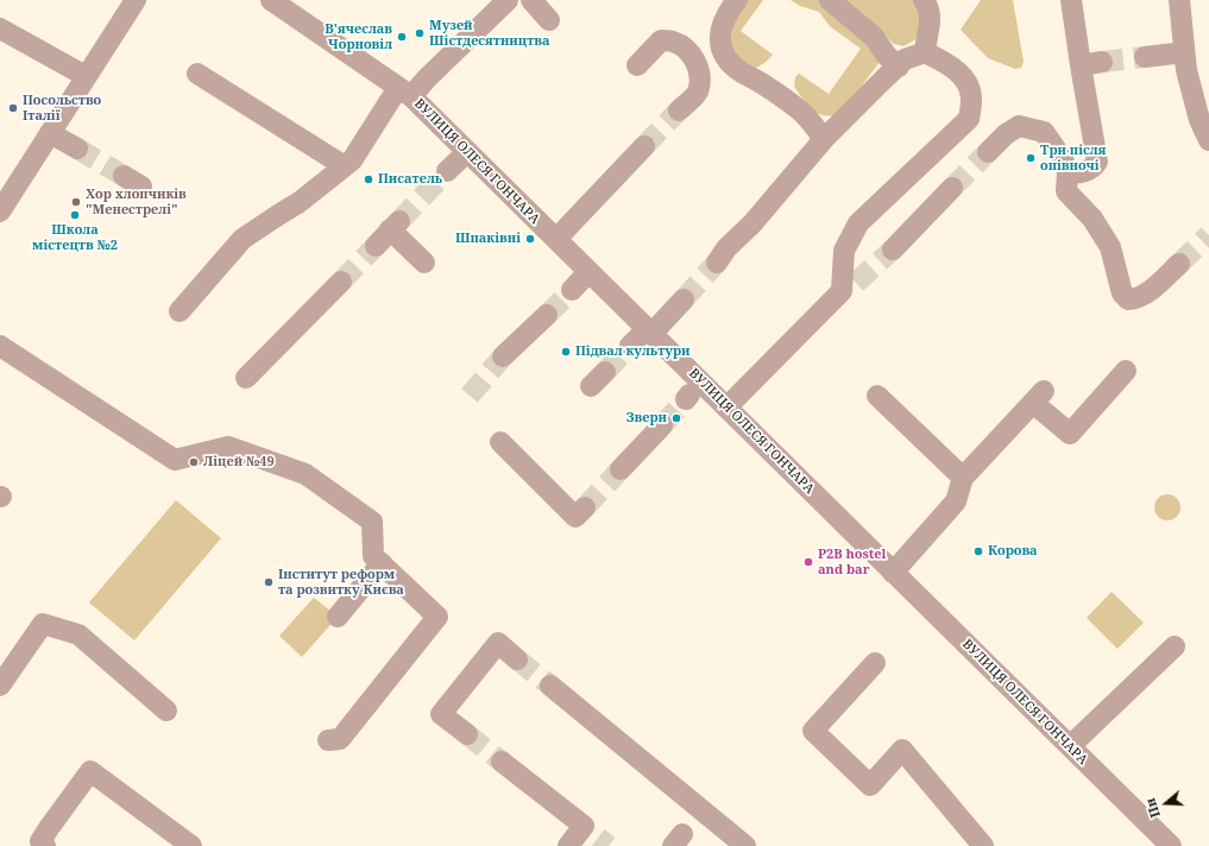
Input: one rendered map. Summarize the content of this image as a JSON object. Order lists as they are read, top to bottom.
{
  "streets": {
    "street": ["ВУЛИЦЯ ОЛЕСЯ ГОНЧАРА"]
  },
  "places": [
    "Музей Шістдесятництва",
    "В'ячеслав Чорновіл",
    "Посольство Італії",
    "Три після опівночі",
    "Писатель",
    "Хор хлопчиків \"Менестрелі\"",
    "Школа містецтв №2",
    "Шпаківні",
    "Підвал культури",
    "Звери",
    "Ліцей №49",
    "Корова",
    "P2B hostel and bar",
    "Інститут реформ та розвитку Києва"
  ],
  "north": "left"
}
